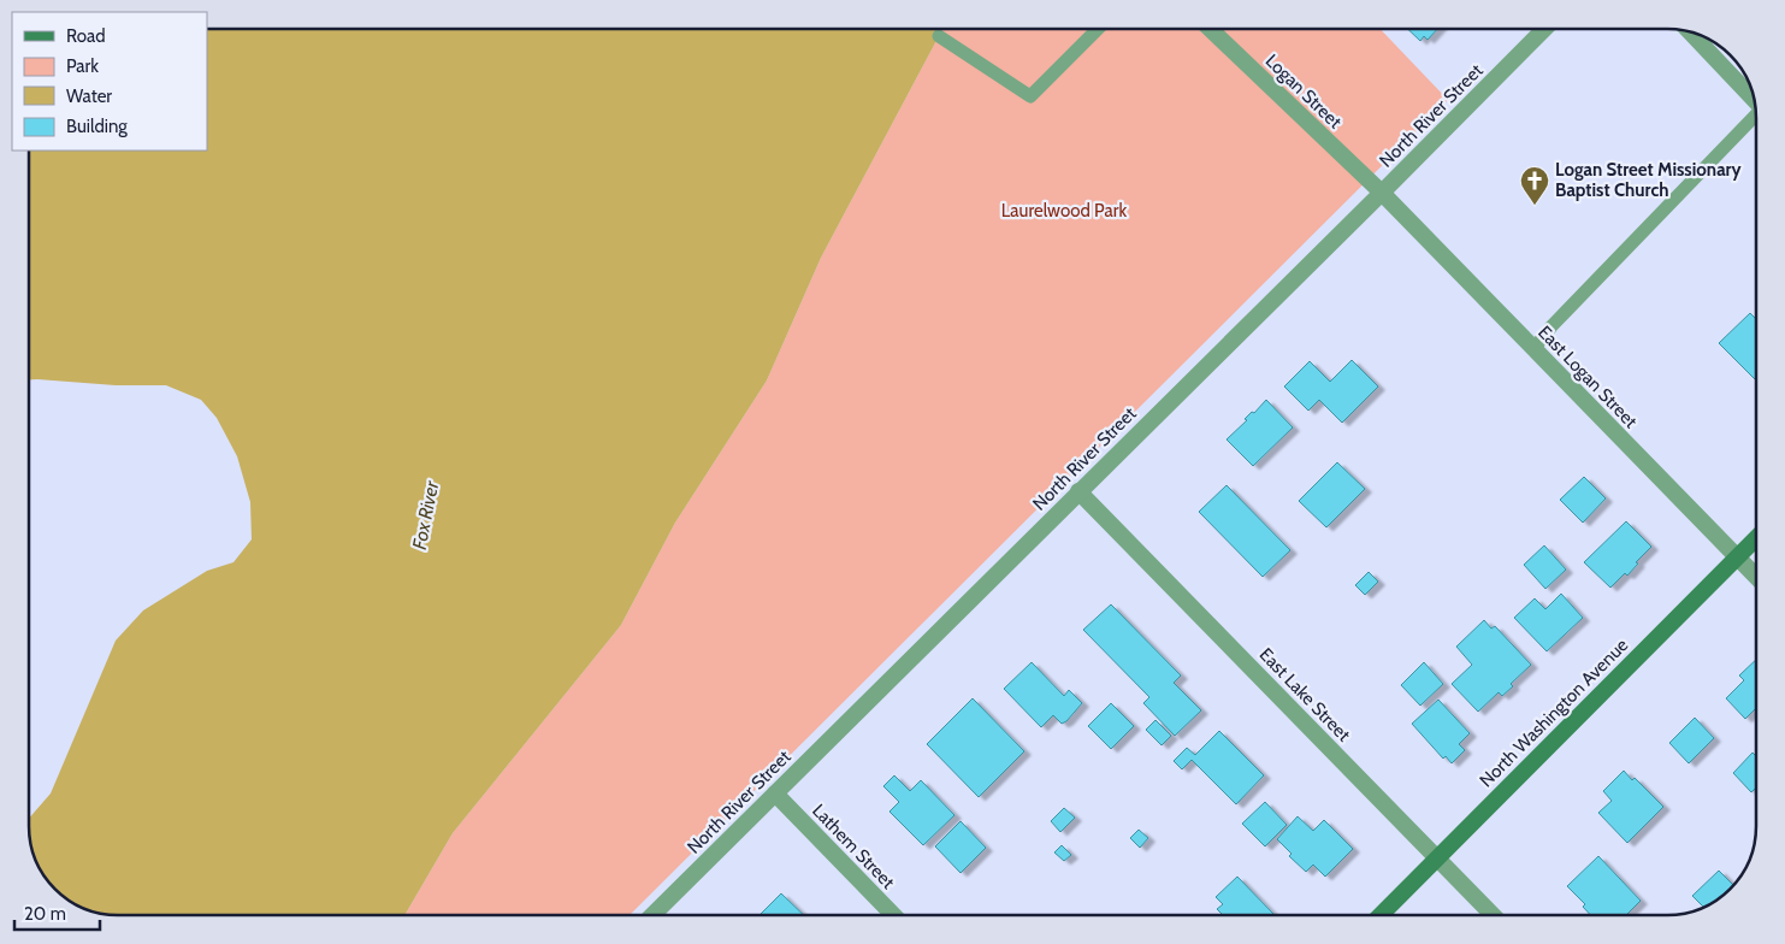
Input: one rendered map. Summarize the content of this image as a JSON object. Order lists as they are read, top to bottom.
{
  "streets": {
    "main road": ["North Washington Avenue"],
    "street": [
      "Logan Street",
      "North River Street",
      "East Logan Street",
      "East Lake Street",
      "Lathem Street"
    ]
  },
  "crossings": [
    ["Logan Street", "North River Street"],
    ["Logan Street", "East Logan Street"],
    ["North River Street", "East Logan Street"],
    ["North River Street", "East Lake Street"],
    ["North River Street", "Lathem Street"],
    ["East Logan Street", "North Washington Avenue"],
    ["East Lake Street", "North Washington Avenue"]
  ],
  "water": ["Fox River"],
  "parks": ["Laurelwood Park"],
  "places": {
    "church": ["Logan Street Missionary Baptist Church"]
  },
  "legend": [
    "Road",
    "Park",
    "Water",
    "Building"
  ],
  "scale_bar": "20 m"
}
